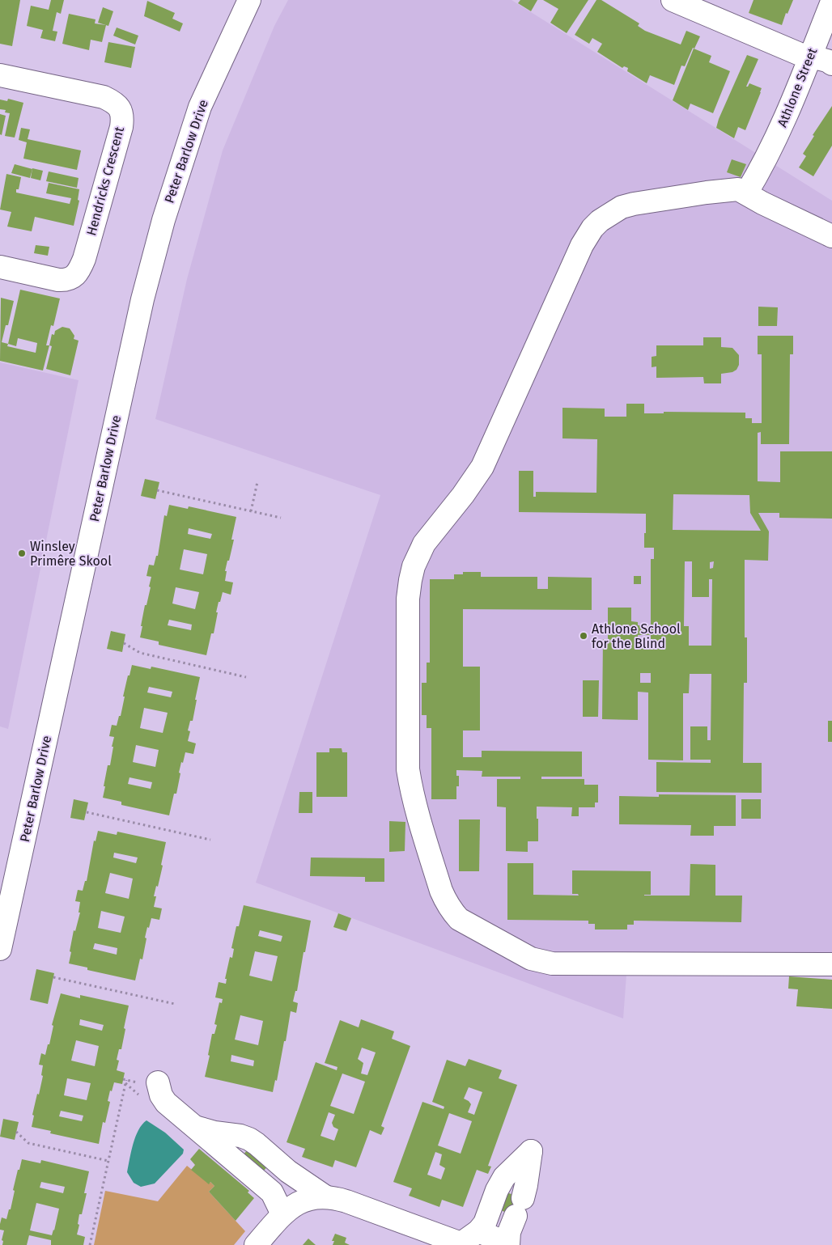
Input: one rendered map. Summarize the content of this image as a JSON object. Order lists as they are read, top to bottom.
{
  "streets": {
    "street": ["Athlone Street", "Peter Barlow Drive", "Hendricks Crescent"]
  },
  "places": ["Winsley Primêre Skool", "Athlone School for the Blind"]
}
